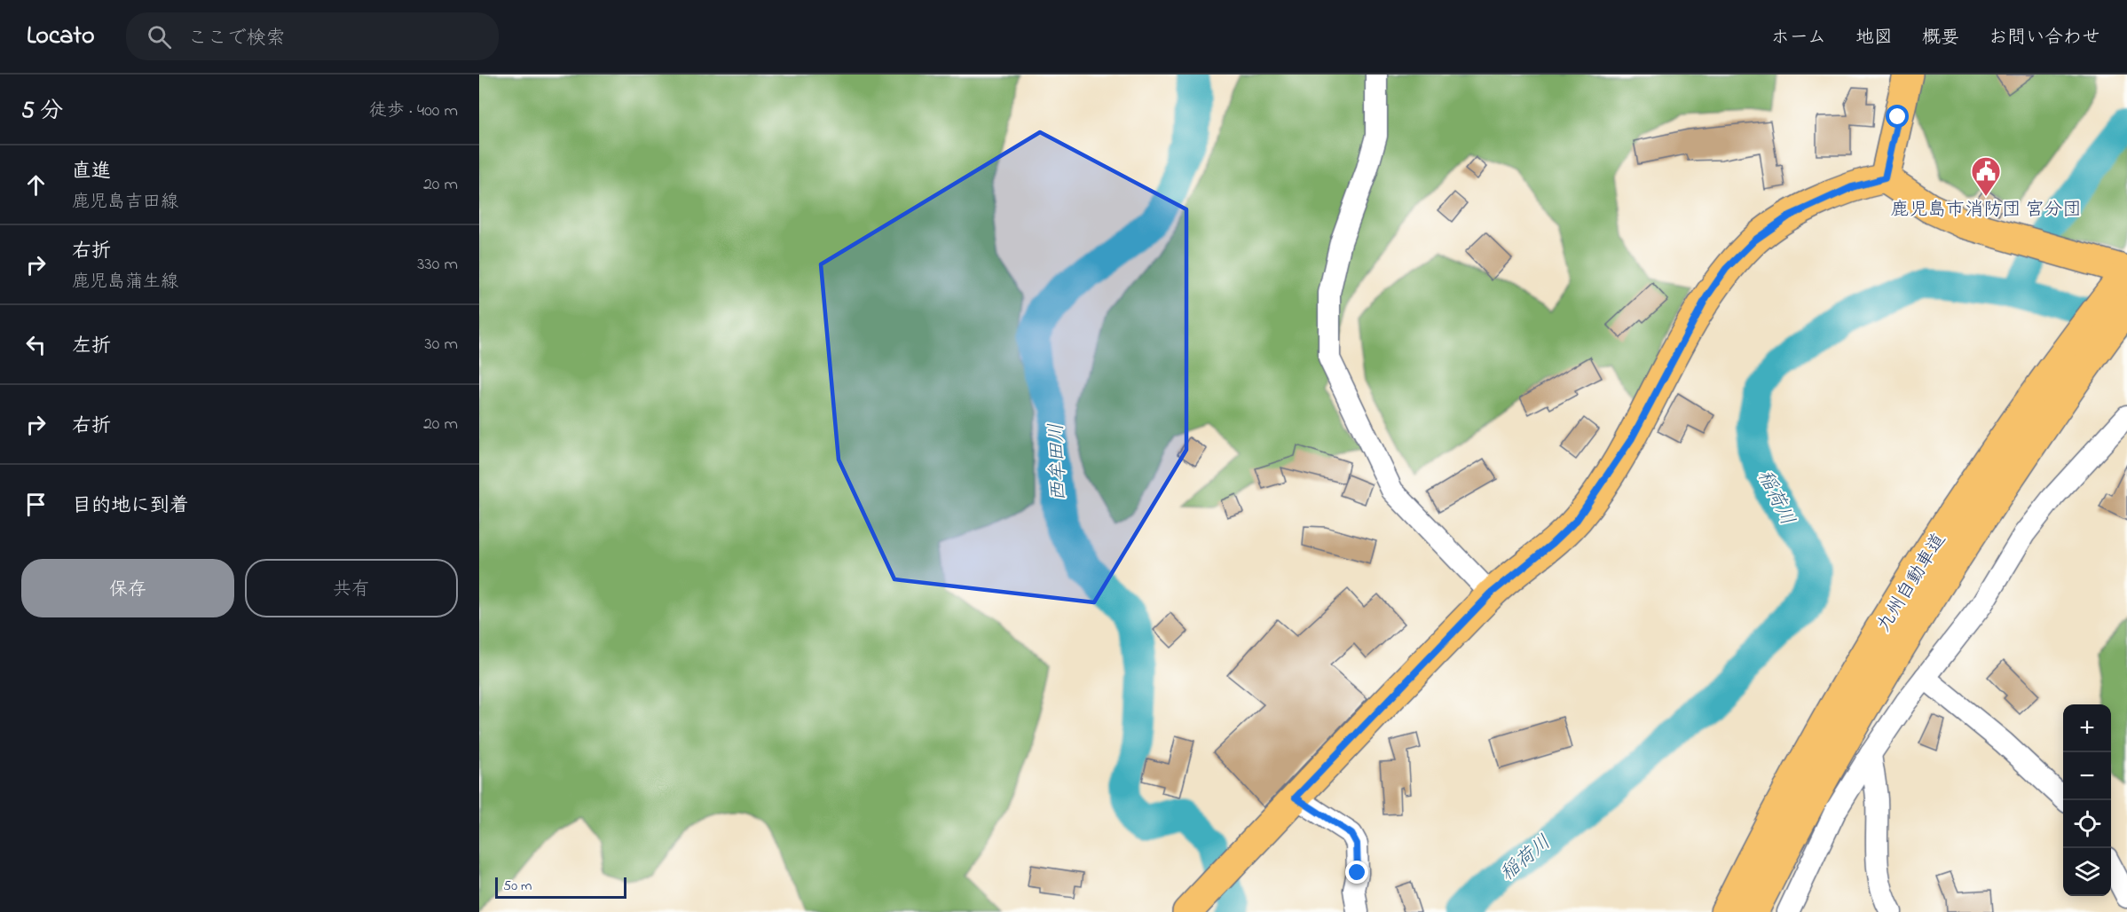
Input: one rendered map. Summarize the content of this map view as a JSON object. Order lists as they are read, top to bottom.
{
  "streets": {
    "main road": ["九州自動車道"]
  },
  "water": ["西牟田川", "稲荷川"],
  "places": {
    "public building": ["鹿児島市消防団 宮分団"]
  },
  "scale_bar": "50 m",
  "page": {
    "header": "Locato",
    "search": "ここで検索",
    "nav": [
      "ホーム",
      "地図",
      "概要",
      "お問い合わせ"
    ],
    "heading": ["5 分", "徒歩 · 400 m"],
    "list": [
      ["直進", "鹿児島吉田線", "20 m"],
      ["右折", "鹿児島蒲生線", "330 m"],
      ["左折", "30 m"],
      ["右折", "20 m"],
      "目的地に到着"
    ],
    "buttons": ["保存", "共有"],
    "map_buttons": ["+", "−"],
    "scale": "50 m"
  }
}
